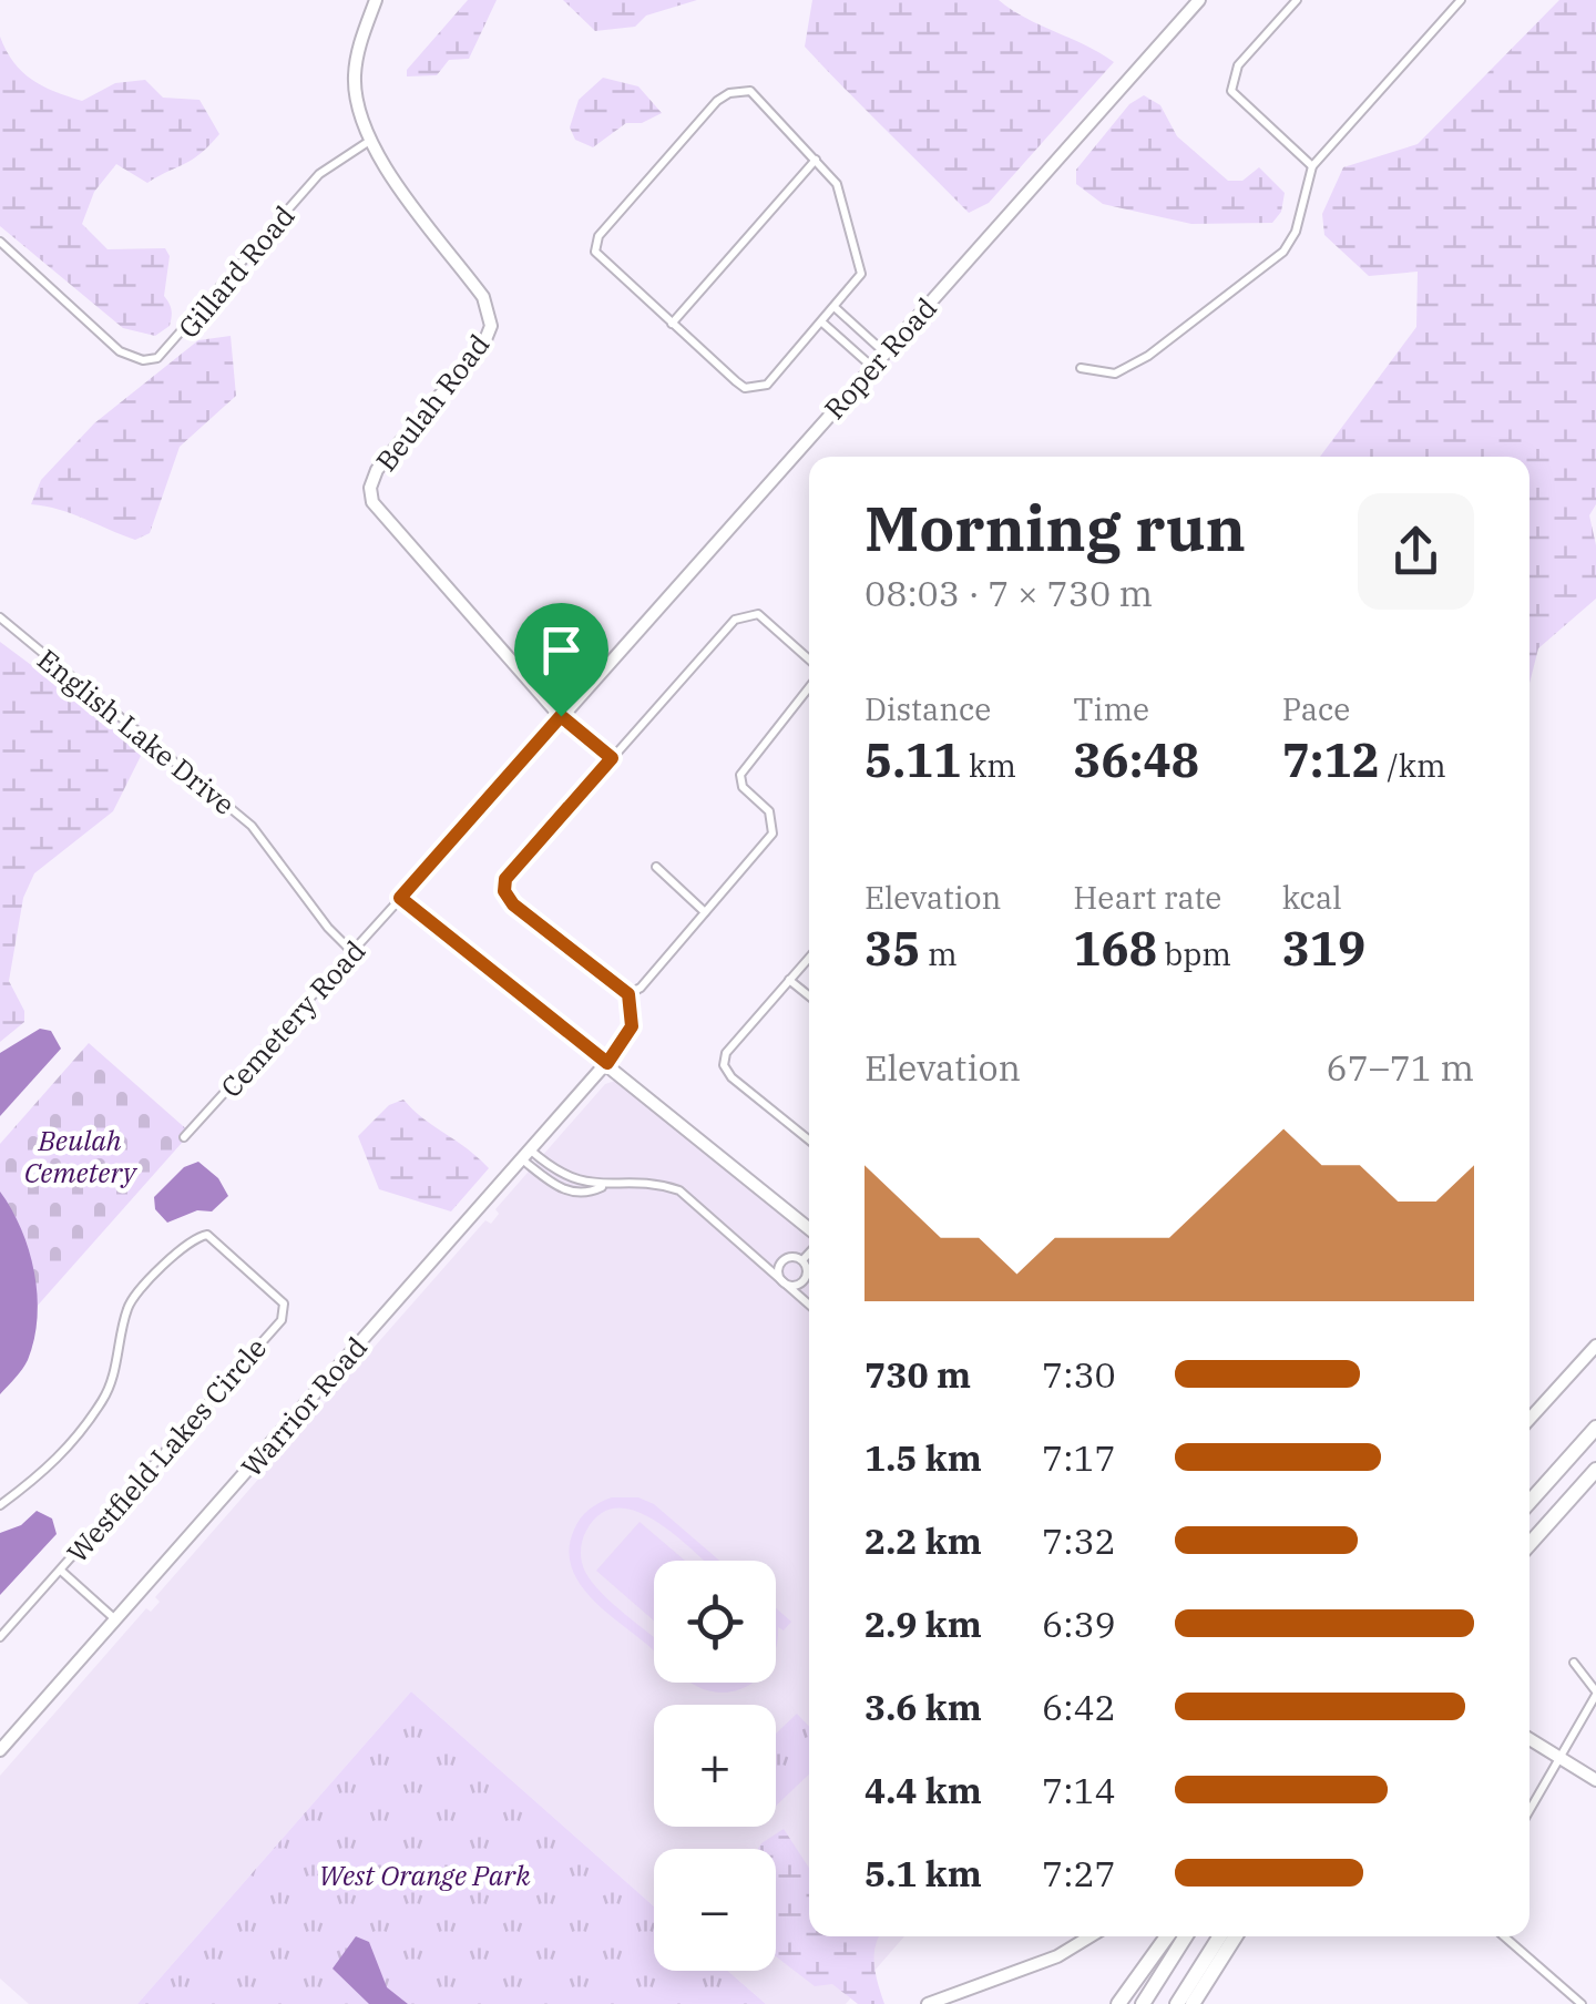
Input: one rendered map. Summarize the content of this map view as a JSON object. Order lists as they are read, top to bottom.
{
  "streets": {
    "street": [
      "Gillard Road",
      "Roper Road",
      "Beulah Road",
      "English Lake Drive",
      "Cemetery Road",
      "Warrior Road",
      "Westfield Lakes Circle"
    ]
  },
  "crossings": [
    ["Gillard Road", "Beulah Road"],
    ["Roper Road", "Beulah Road"],
    ["English Lake Drive", "Cemetery Road"]
  ],
  "parks": ["Beulah Cemetery", "West Orange Park"],
  "page": {
    "heading": ["Morning run", "08:03 · 7 × 730 m"],
    "stats": [
      ["Distance", "5.11 km"],
      ["Time", "36:48"],
      ["Pace", "7:12 /km"],
      ["Elevation", "35 m"],
      ["Heart rate", "168 bpm"],
      ["kcal", "319"]
    ],
    "chart": ["Elevation", "67–71 m"],
    "list": [
      {
        "name": "730 m",
        "note": "7:30"
      },
      {
        "name": "1.5 km",
        "note": "7:17"
      },
      {
        "name": "2.2 km",
        "note": "7:32"
      },
      {
        "name": "2.9 km",
        "note": "6:39"
      },
      {
        "name": "3.6 km",
        "note": "6:42"
      },
      {
        "name": "4.4 km",
        "note": "7:14"
      },
      {
        "name": "5.1 km",
        "note": "7:27"
      }
    ],
    "map_buttons": ["+", "−"]
  }
}
